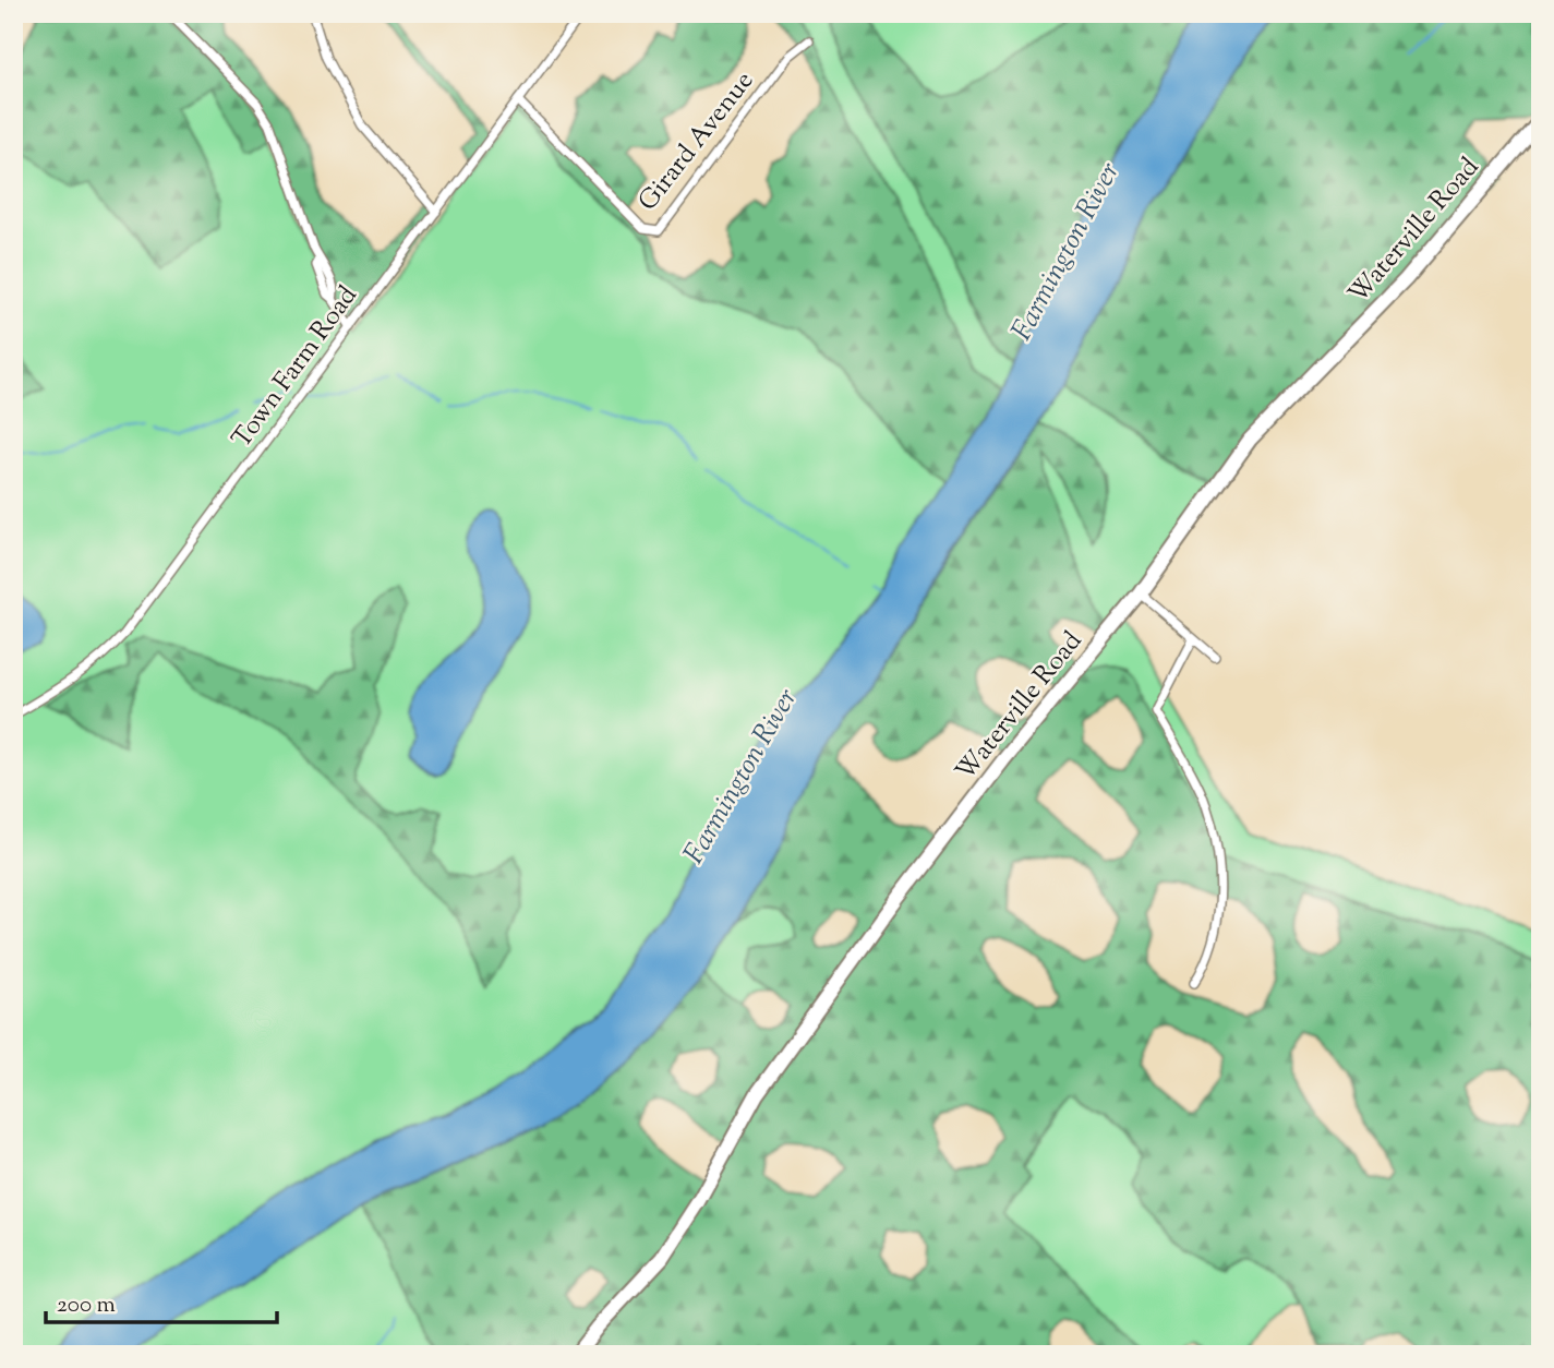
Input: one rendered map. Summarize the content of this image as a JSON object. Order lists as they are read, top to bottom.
{
  "streets": {
    "highway": ["Waterville Road"],
    "street": ["Girard Avenue", "Town Farm Road"]
  },
  "crossings": [
    ["Girard Avenue", "Town Farm Road"]
  ],
  "water": ["Farmington River"],
  "scale_bar": "200 m"
}
